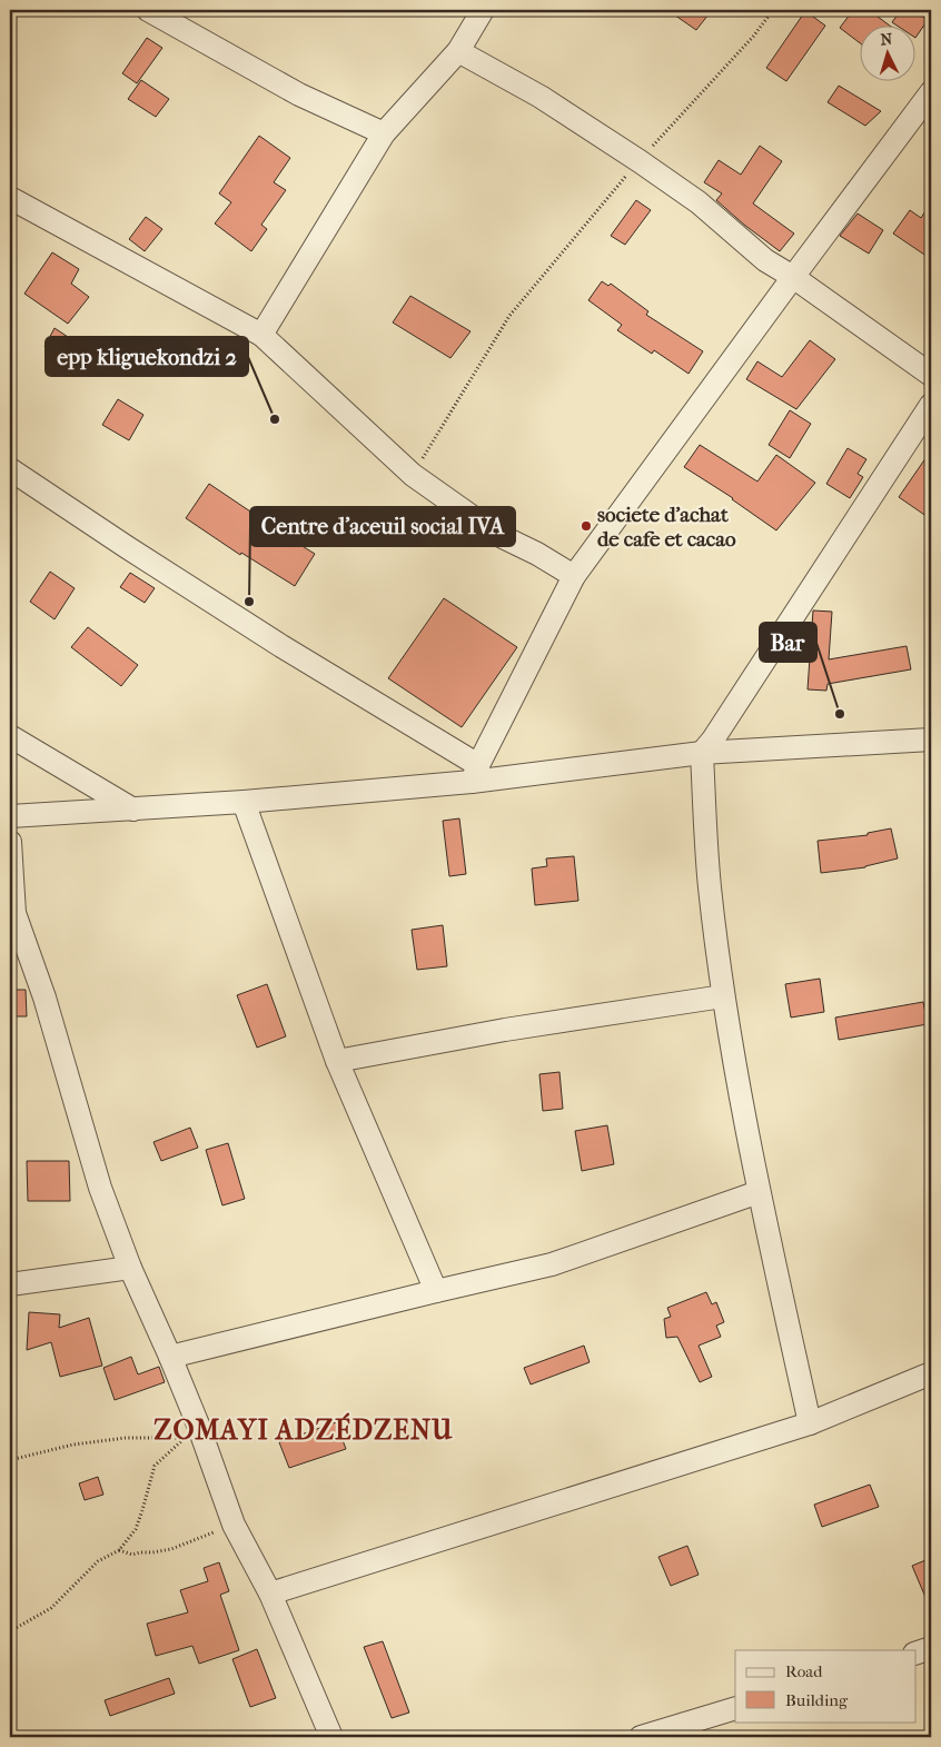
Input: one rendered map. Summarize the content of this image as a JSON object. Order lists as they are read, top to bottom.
{
  "districts": ["ZOMAYI ADZÉDZENU"],
  "places": [
    "epp kliguekondzi 2",
    "societe d'achat de cafe et cacao",
    "Centre d'aceuil social IVA",
    "Bar"
  ],
  "legend": ["Road", "Building"],
  "north": "top"
}
